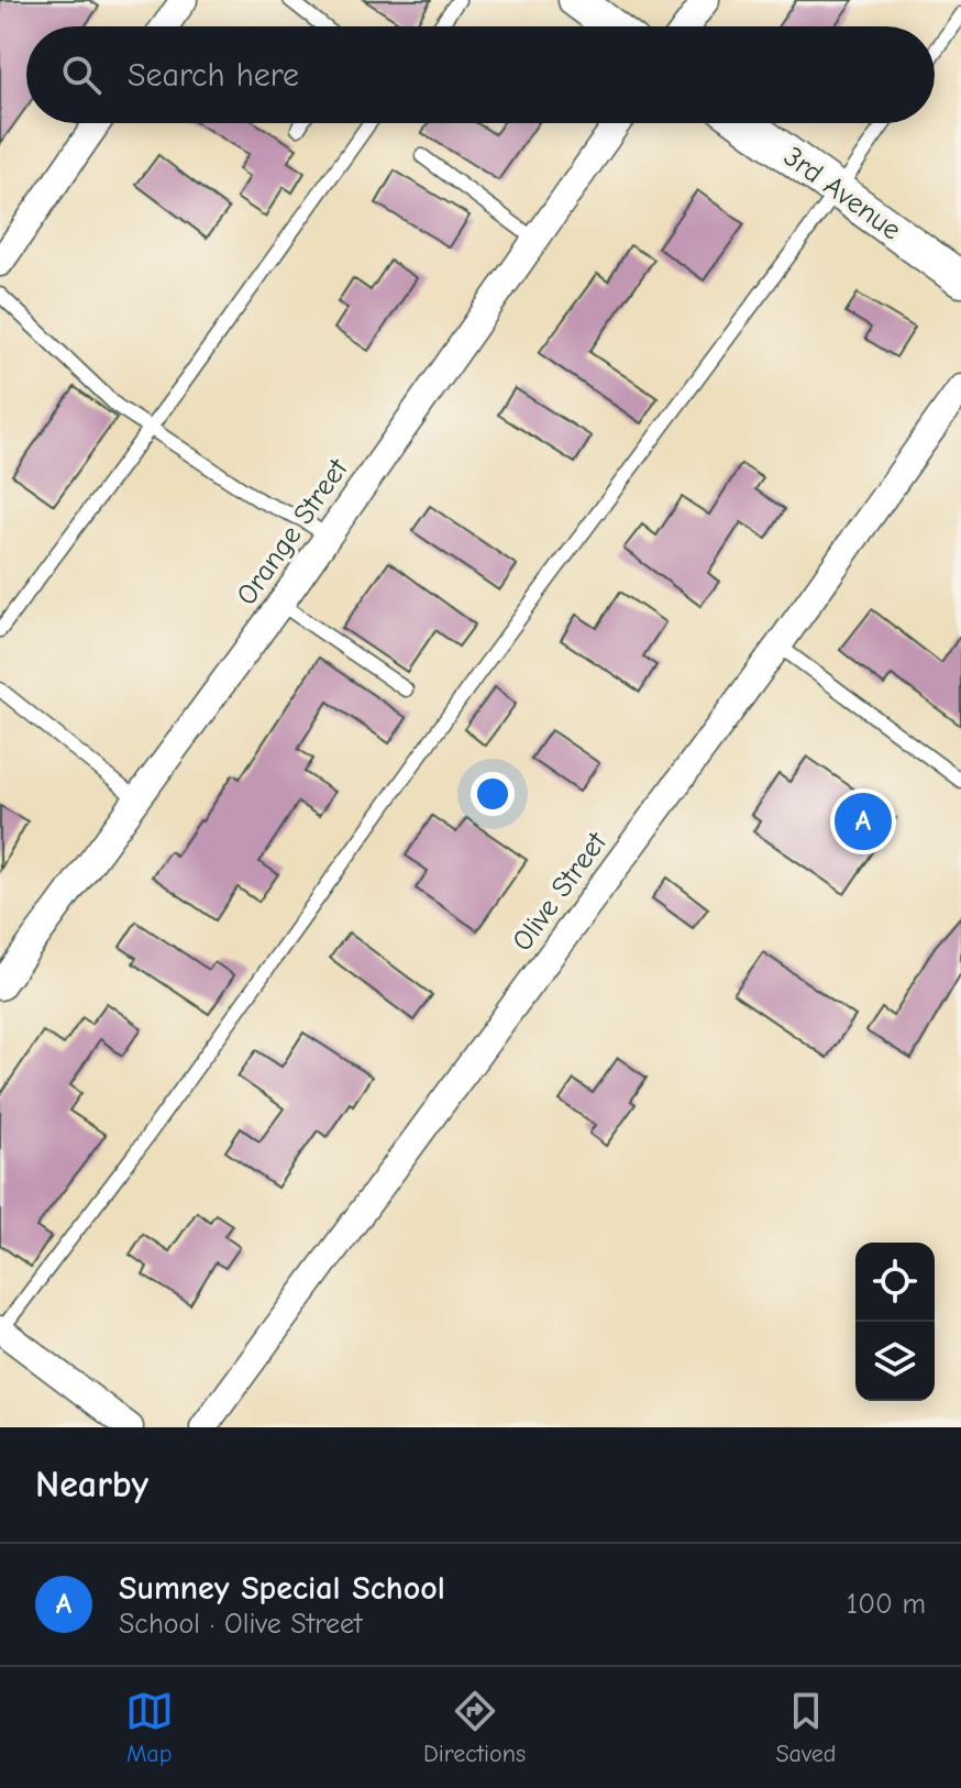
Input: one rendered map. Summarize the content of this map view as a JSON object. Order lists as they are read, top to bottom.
{
  "streets": {
    "street": ["3rd Avenue", "Orange Street", "Olive Street"]
  },
  "page": {
    "search": "Search here",
    "pins": "A",
    "heading": "Nearby",
    "list": [
      {
        "mark": "A",
        "name": "Sumney Special School",
        "note": "School · Olive Street",
        "value": "100 m"
      }
    ],
    "nav": ["Map", "Directions", "Saved"]
  }
}
